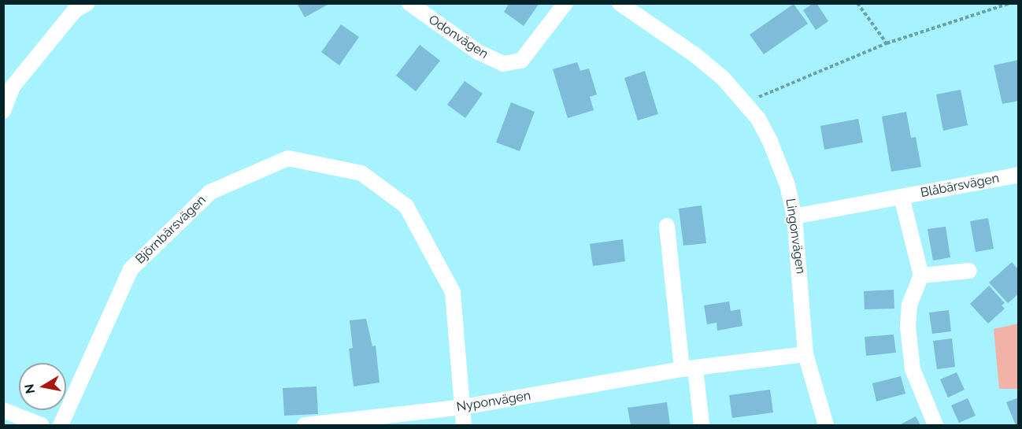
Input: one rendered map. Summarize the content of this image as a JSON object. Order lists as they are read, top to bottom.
{
  "streets": {
    "street": [
      "Odonvägen",
      "Blåbärsvägen",
      "Björnbärsvägen",
      "Lingonvägen",
      "Nyponvägen"
    ]
  },
  "crossings": [
    ["Blåbärsvägen", "Lingonvägen"],
    ["Björnbärsvägen", "Nyponvägen"],
    ["Lingonvägen", "Nyponvägen"]
  ],
  "north": "left"
}
